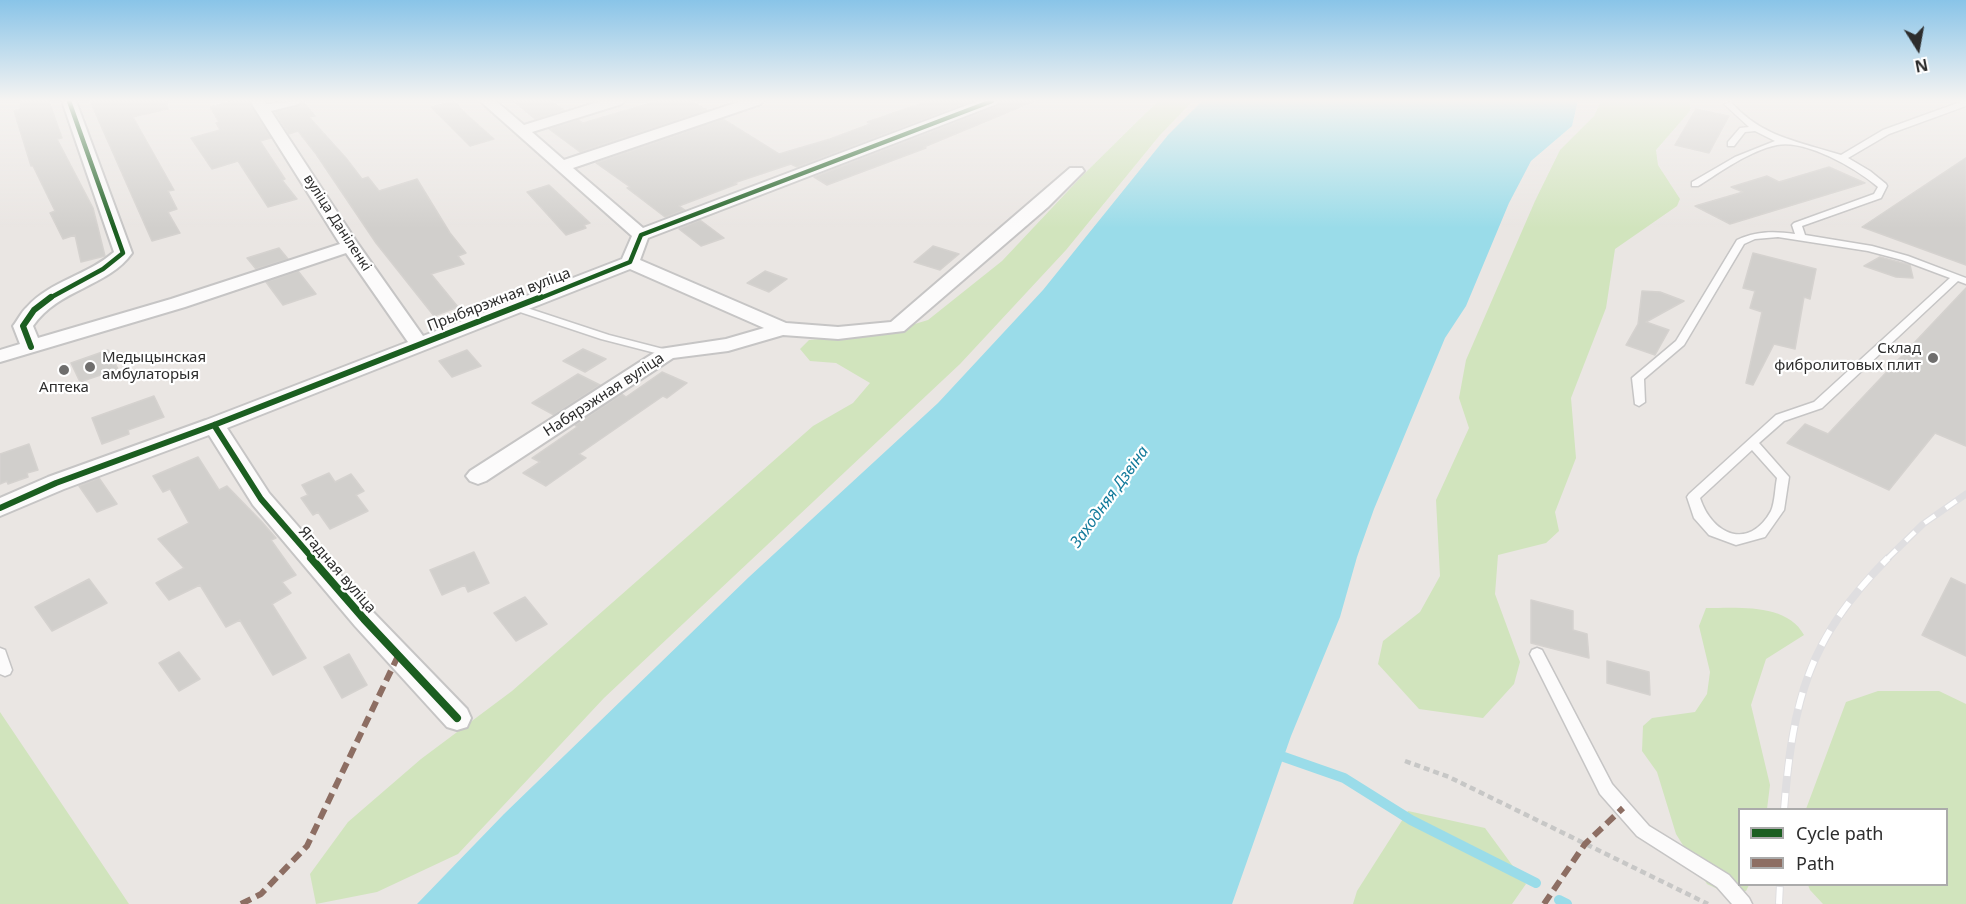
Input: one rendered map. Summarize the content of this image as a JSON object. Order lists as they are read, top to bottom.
{
  "streets": {
    "street": [
      "вуліца Даніленкі",
      "Прыбярэжная вуліца",
      "Набярэжная вуліца",
      "Ягадная вуліца"
    ]
  },
  "crossings": [
    ["вуліца Даніленкі", "Прыбярэжная вуліца"],
    ["Прыбярэжная вуліца", "Ягадная вуліца"]
  ],
  "water": ["Заходняя Дзвіна"],
  "places": ["Склад фибролитовых плит", "Медыцынская амбулаторыя", "Аптека"],
  "legend": ["Cycle path", "Path"],
  "north": "bottom"
}
